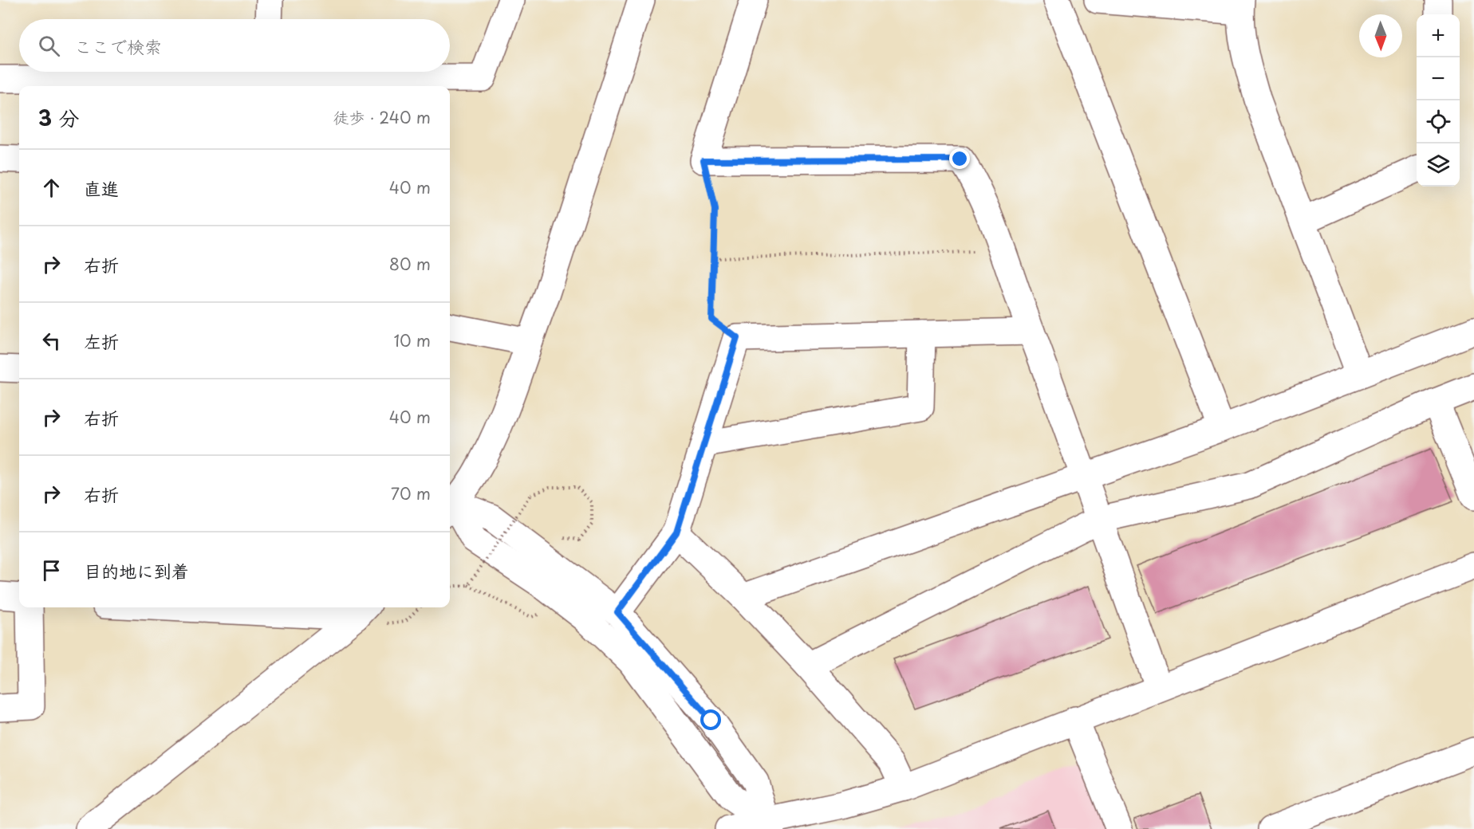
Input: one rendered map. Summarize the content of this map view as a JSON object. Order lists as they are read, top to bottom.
{
  "north": "bottom",
  "page": {
    "map_buttons": ["+", "−"],
    "search": "ここで検索",
    "heading": ["3 分", "徒歩 · 240 m"],
    "list": [
      ["直進", "40 m"],
      ["右折", "80 m"],
      ["左折", "10 m"],
      ["右折", "40 m"],
      ["右折", "70 m"],
      "目的地に到着"
    ]
  }
}
